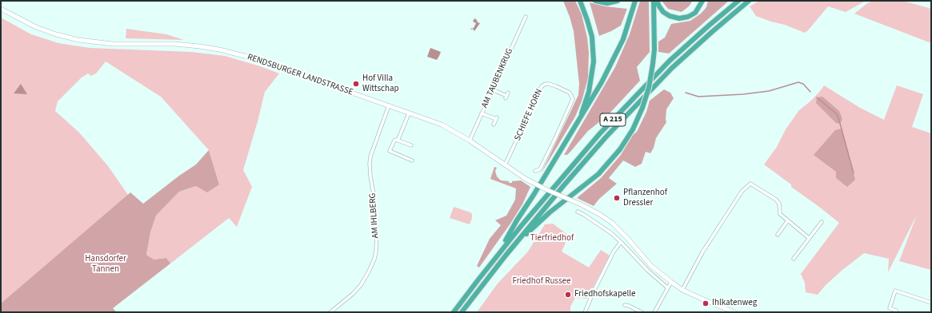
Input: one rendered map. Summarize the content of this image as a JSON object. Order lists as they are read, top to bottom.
{
  "streets": {
    "highway": ["A 215"],
    "street": [
      "RENDSBURGER LANDSTRASSE",
      "AM TAUBENKRUG",
      "SCHIEFE HORN",
      "AM IHLBERG"
    ]
  },
  "crossings": [
    ["RENDSBURGER LANDSTRASSE", "AM TAUBENKRUG"],
    ["RENDSBURGER LANDSTRASSE", "SCHIEFE HORN"],
    ["RENDSBURGER LANDSTRASSE", "AM IHLBERG"]
  ],
  "parks": ["Tierfriedhof", "Hansdorfer Tannen", "Friedhof Russee"],
  "places": [
    "Hof Villa Wittschap",
    "Pflanzenhof Dressler",
    "Friedhofskapelle",
    "Ihlkatenweg"
  ]
}
